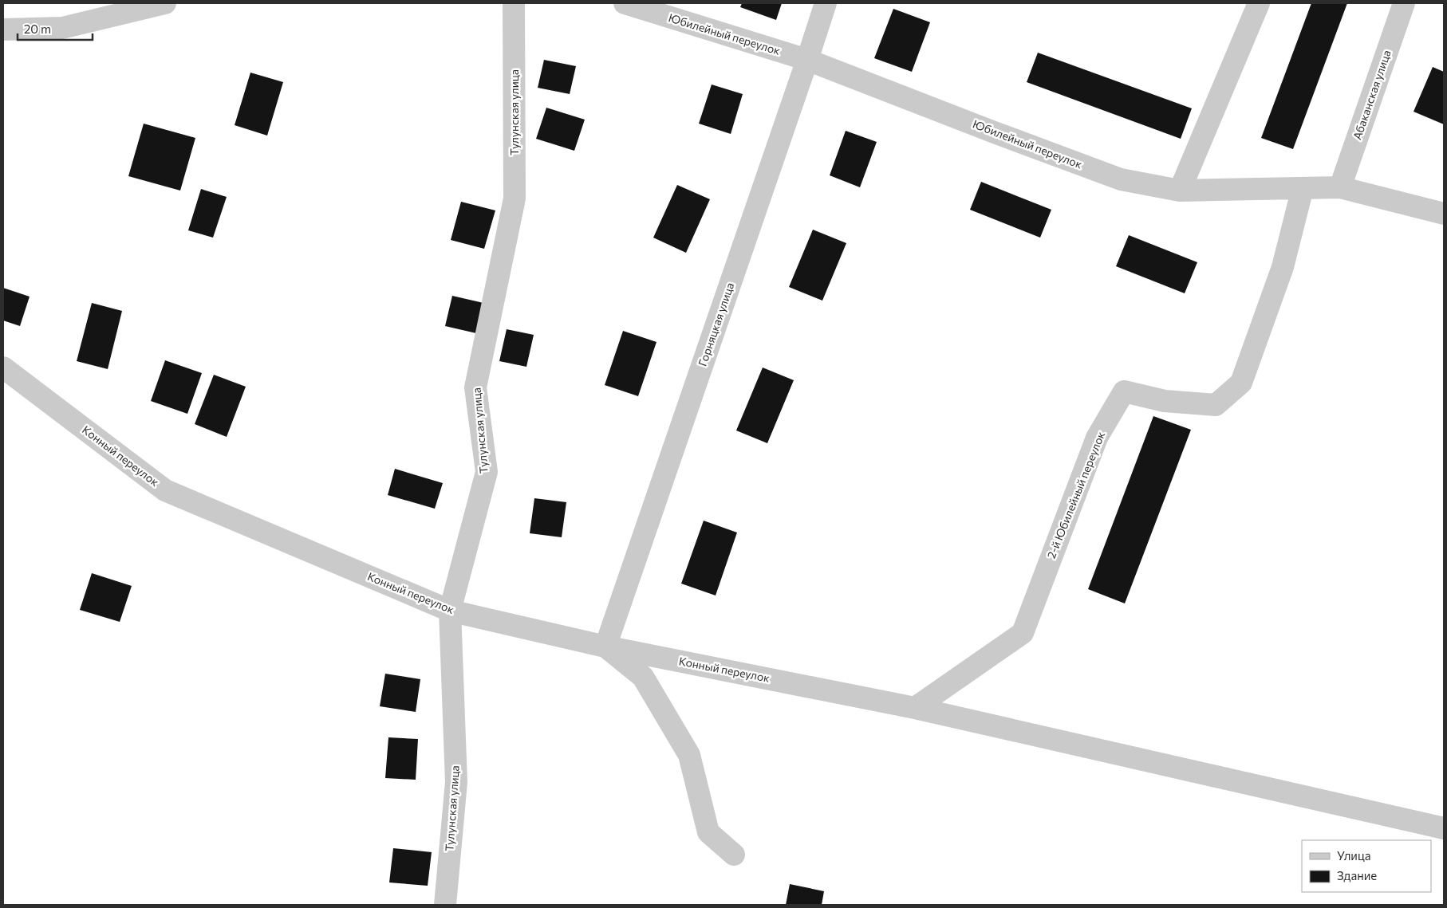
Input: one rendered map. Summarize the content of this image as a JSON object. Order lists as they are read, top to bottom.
{
  "streets": {
    "street": [
      "Юбилейный переулок",
      "Абаканская улица",
      "Тулунская улица",
      "Горняцкая улица",
      "Конный переулок",
      "2-й Юбилейный переулок"
    ]
  },
  "crossings": [
    ["Юбилейный переулок", "Абаканская улица"],
    ["Юбилейный переулок", "Горняцкая улица"],
    ["Юбилейный переулок", "2-й Юбилейный переулок"],
    ["Тулунская улица", "Конный переулок"],
    ["Горняцкая улица", "Конный переулок"],
    ["Конный переулок", "2-й Юбилейный переулок"]
  ],
  "legend": ["Улица", "Здание"],
  "scale_bar": "20 m"
}
